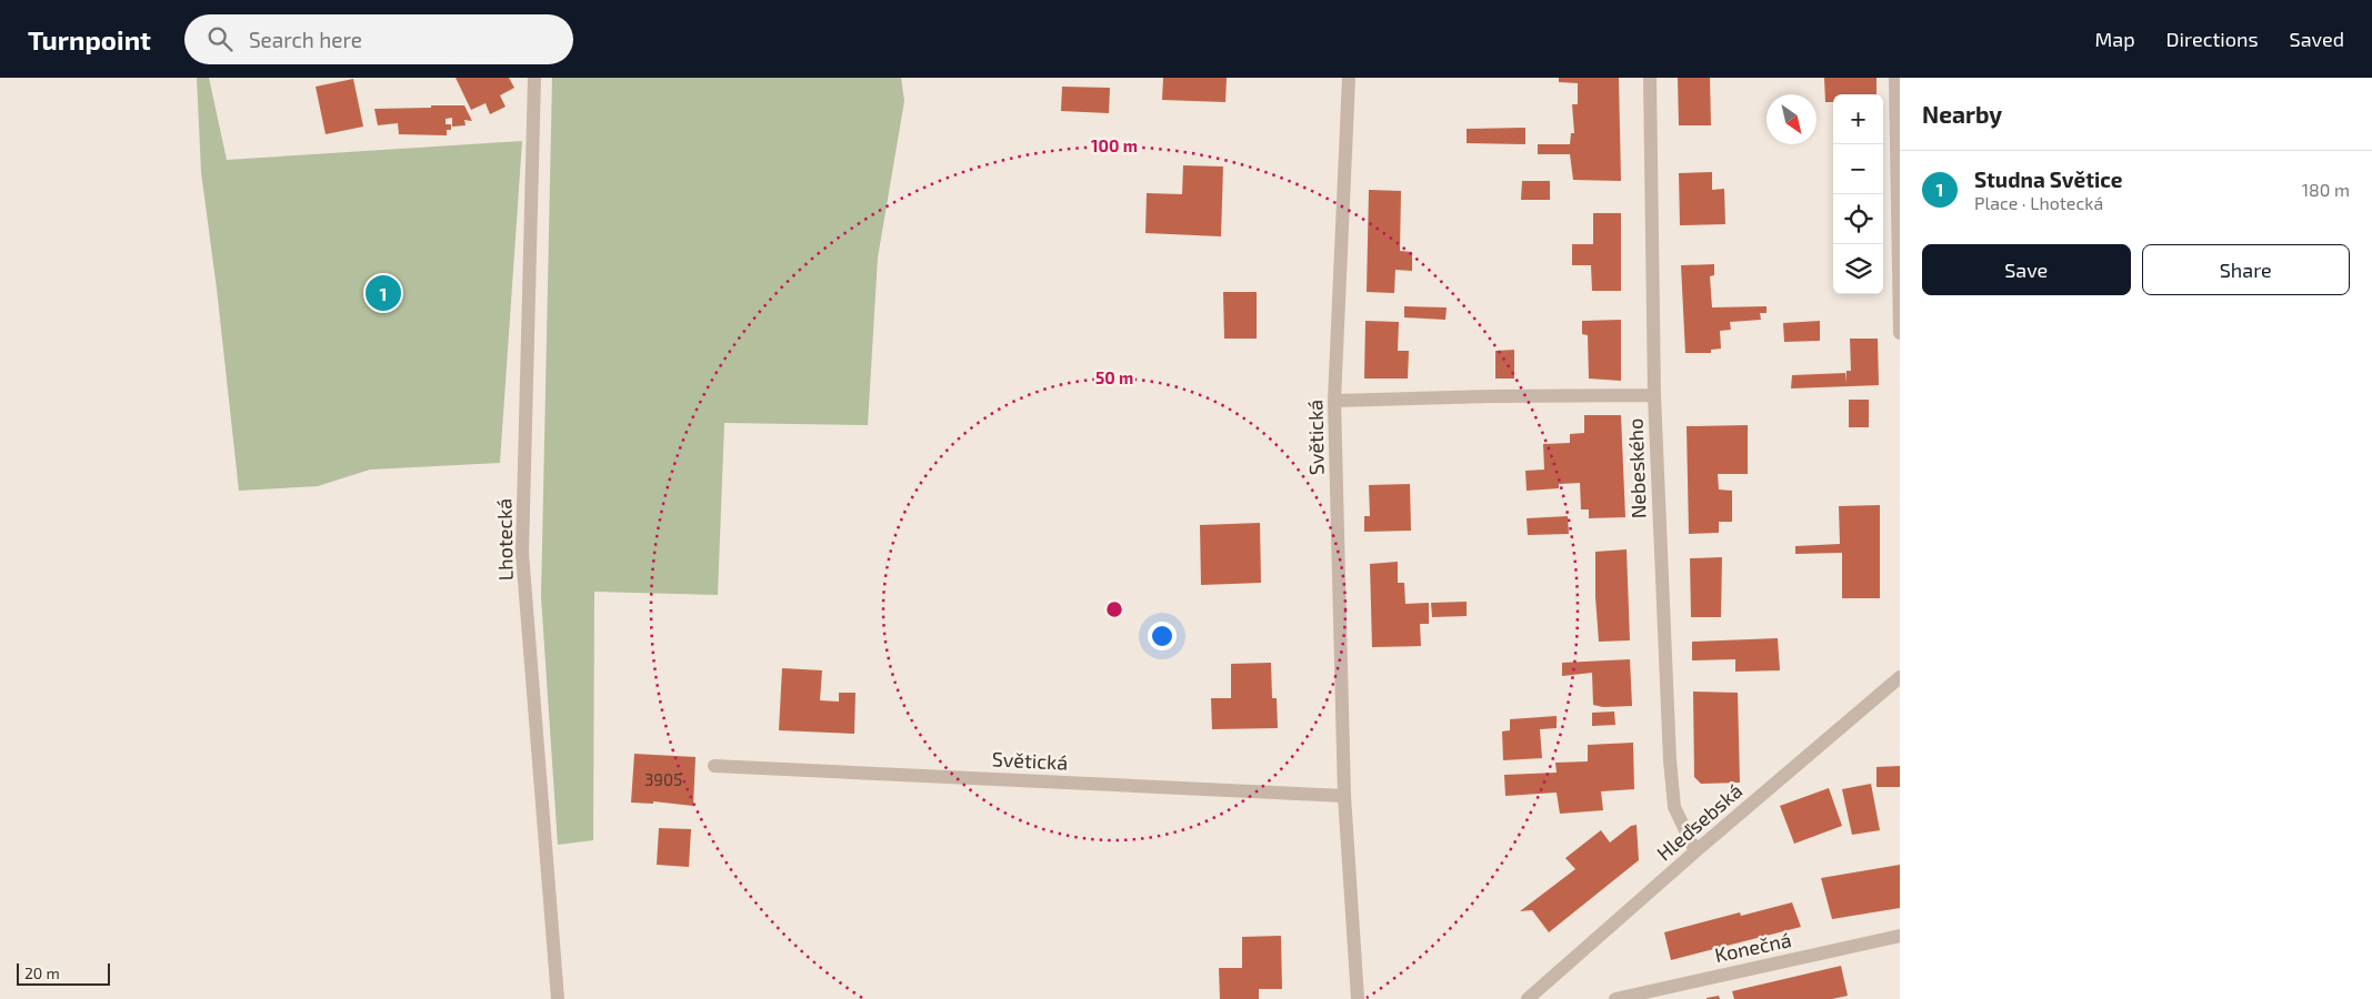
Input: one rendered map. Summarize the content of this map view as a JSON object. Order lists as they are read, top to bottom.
{
  "streets": {
    "street": [
      "Světická",
      "Nebeského",
      "Lhotecká",
      "Hleďsebská",
      "Konečná"
    ]
  },
  "crossings": [
    ["Nebeského", "Hleďsebská"]
  ],
  "house_numbers": ["3905"],
  "scale_bar": "20 m",
  "north": "bottom right",
  "page": {
    "header": "Turnpoint",
    "search": "Search here",
    "nav": ["Map", "Directions", "Saved"],
    "heading": "Nearby",
    "map_buttons": ["+", "−"],
    "list": [
      {
        "mark": "1",
        "name": "Studna Světice",
        "note": "Place · Lhotecká",
        "value": "180 m"
      }
    ],
    "buttons": ["Save", "Share"],
    "pins": "1",
    "scale": "20 m"
  },
  "rings": ["100 m", "50 m"]
}
